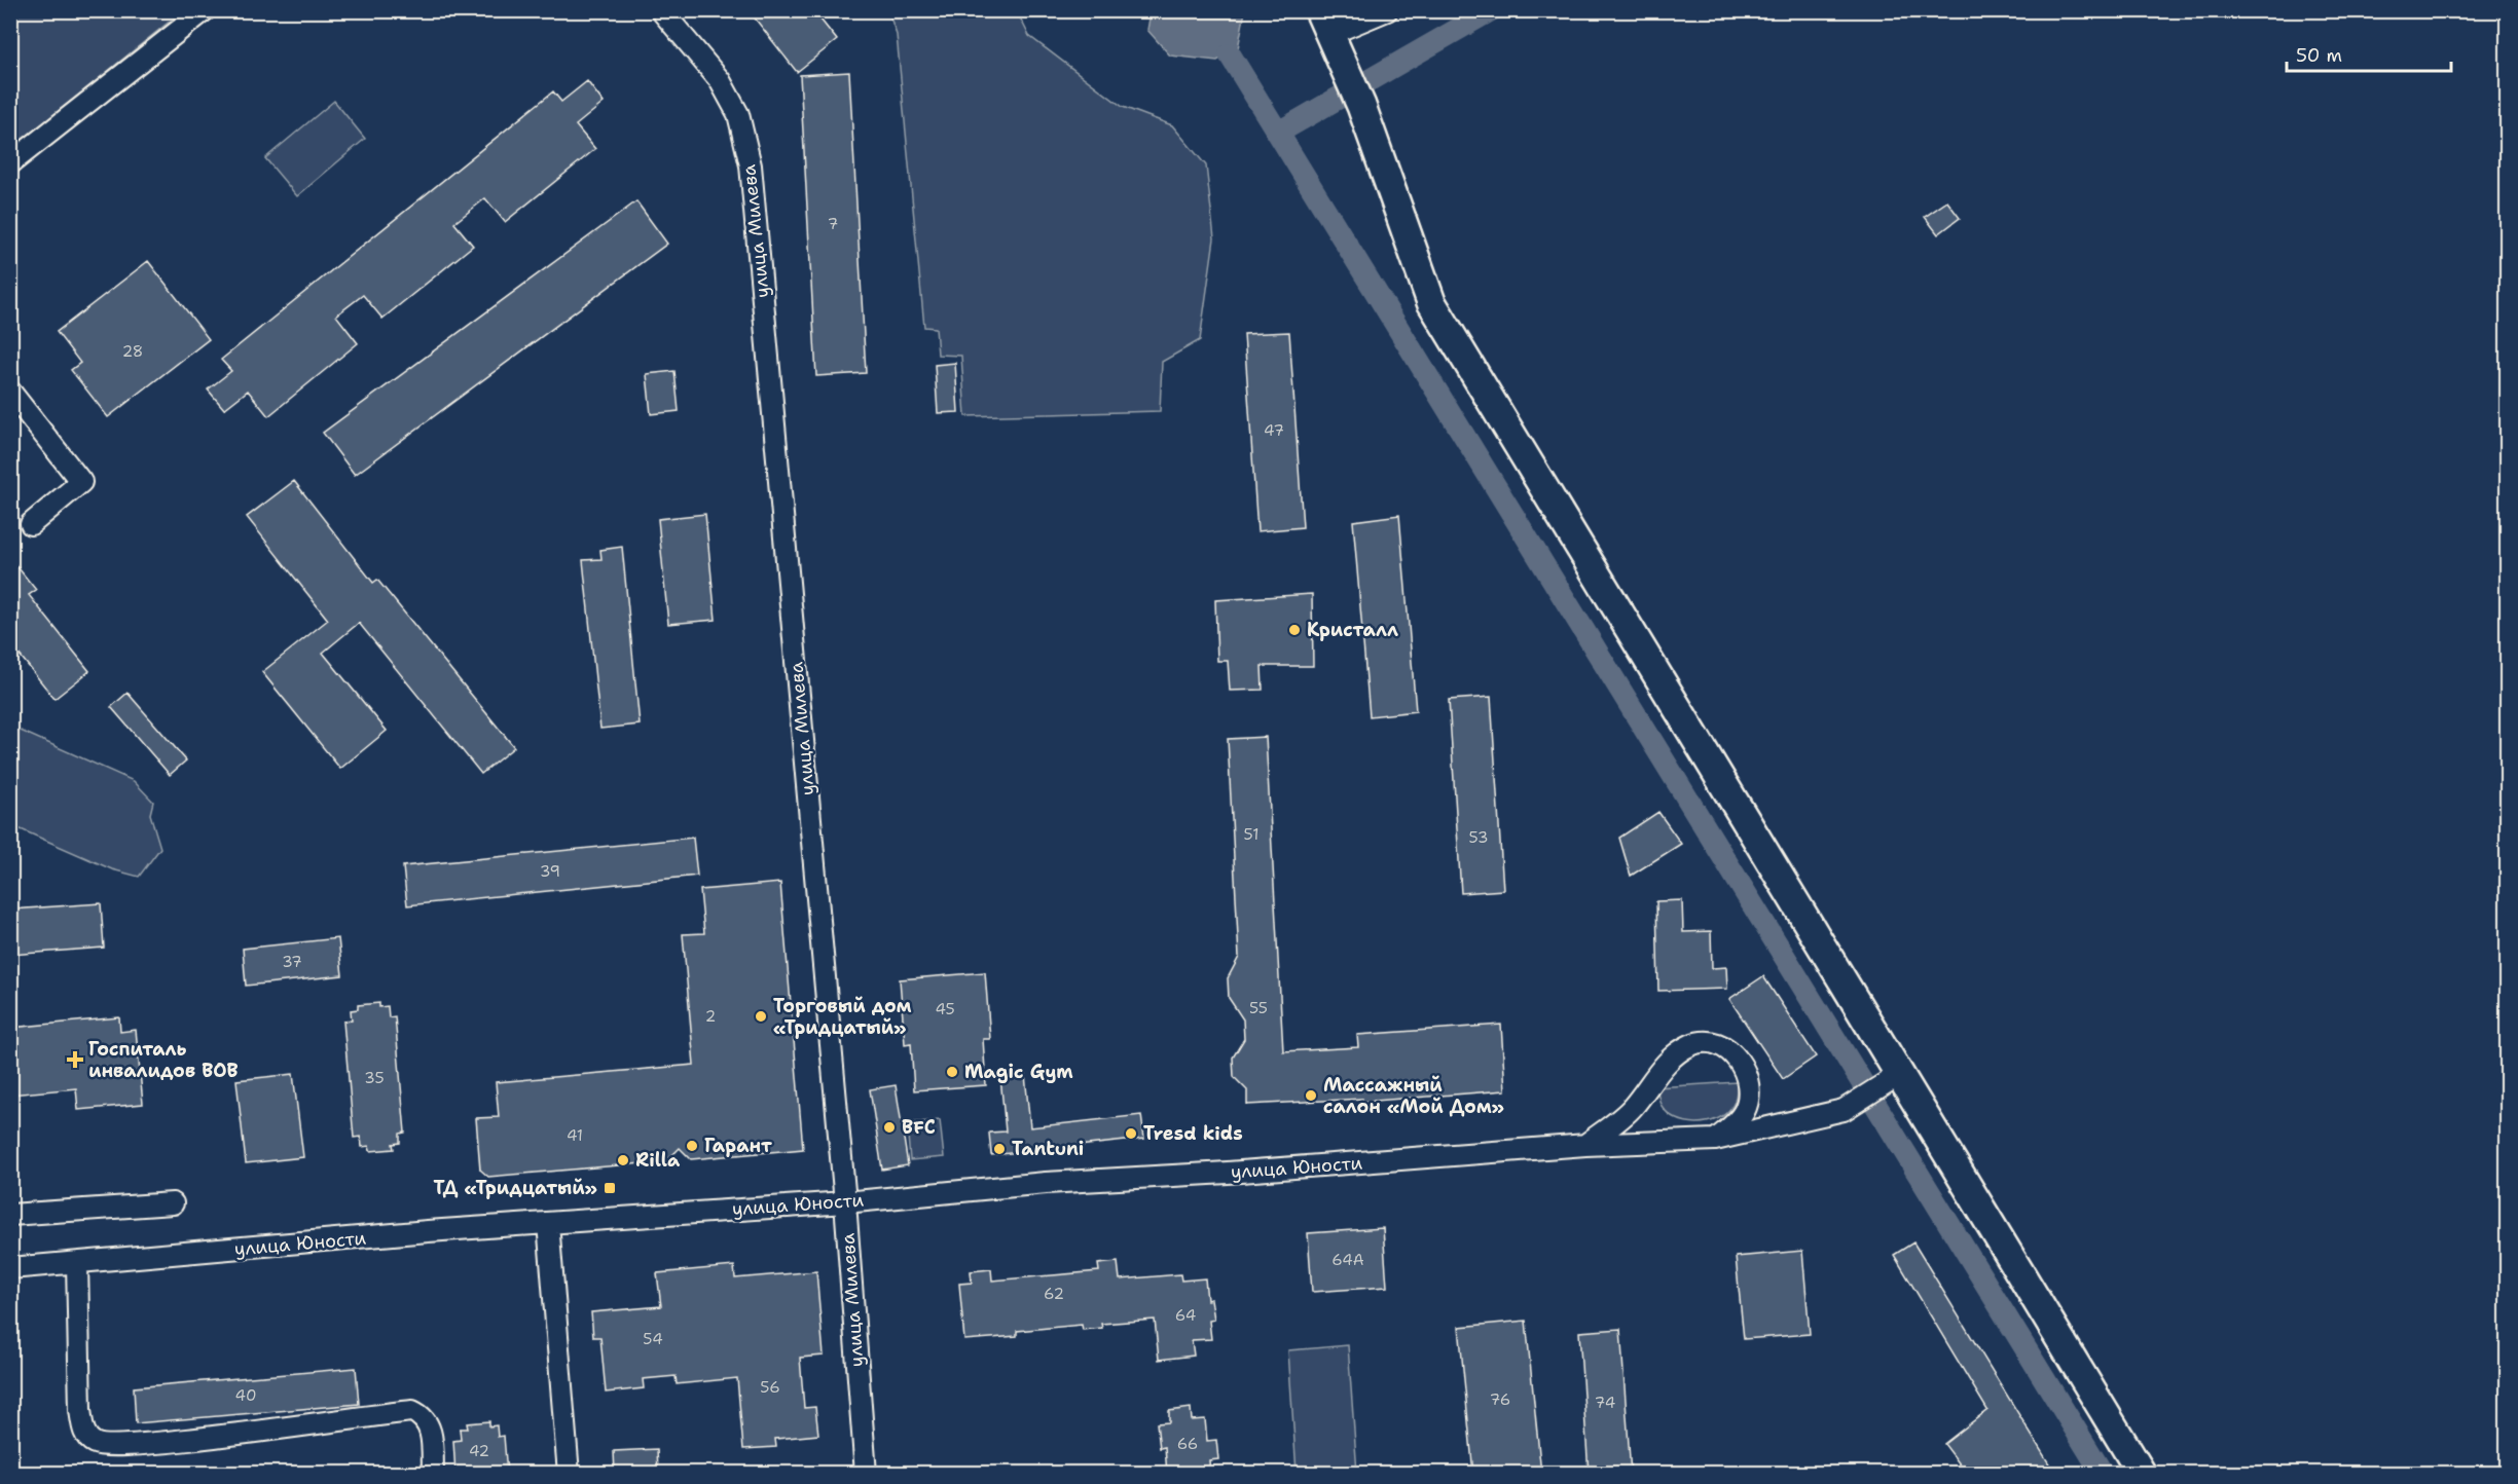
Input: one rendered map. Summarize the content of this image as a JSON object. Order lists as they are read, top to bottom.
{
  "streets": {
    "street": ["улица Милева", "улица Юности"]
  },
  "crossings": [
    ["улица Милева", "улица Юности"]
  ],
  "places": {
    "other": [
      "Кристалл",
      "Торговый дом «Тридцатый»",
      "Magic Gym",
      "Массажный салон «Мой Дом»",
      "BFC",
      "Tresd kids",
      "Гарант",
      "Tantuni",
      "Rilla"
    ],
    "health": ["Госпиталь инвалидов ВОВ"],
    "transit": ["ТД «Тридцатый»"]
  },
  "house_numbers": [
    "7",
    "28",
    "47",
    "51",
    "53",
    "39",
    "37",
    "55",
    "45",
    "2",
    "35",
    "41",
    "64А",
    "62",
    "64",
    "54",
    "56",
    "40",
    "76",
    "74",
    "66",
    "42"
  ],
  "scale_bar": "50 m"
}
